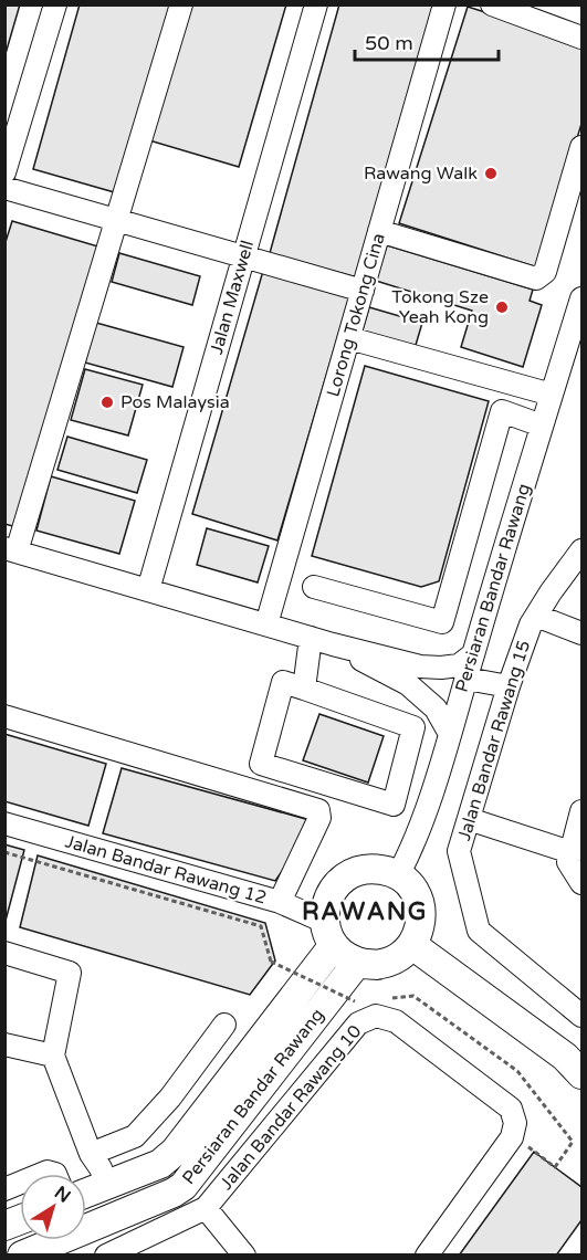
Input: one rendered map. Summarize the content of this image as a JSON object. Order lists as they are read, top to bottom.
{
  "streets": {
    "main road": ["Persiaran Bandar Rawang"],
    "street": [
      "Jalan Maxwell",
      "Lorong Tokong Cina",
      "Jalan Bandar Rawang 15",
      "Jalan Bandar Rawang 12",
      "Jalan Bandar Rawang 10"
    ]
  },
  "crossings": [
    ["Persiaran Bandar Rawang", "Jalan Bandar Rawang 12"]
  ],
  "districts": ["RAWANG"],
  "places": ["Rawang Walk", "Tokong Sze Yeah Kong", "Pos Malaysia"],
  "scale_bar": "50 m",
  "north": "top right"
}
